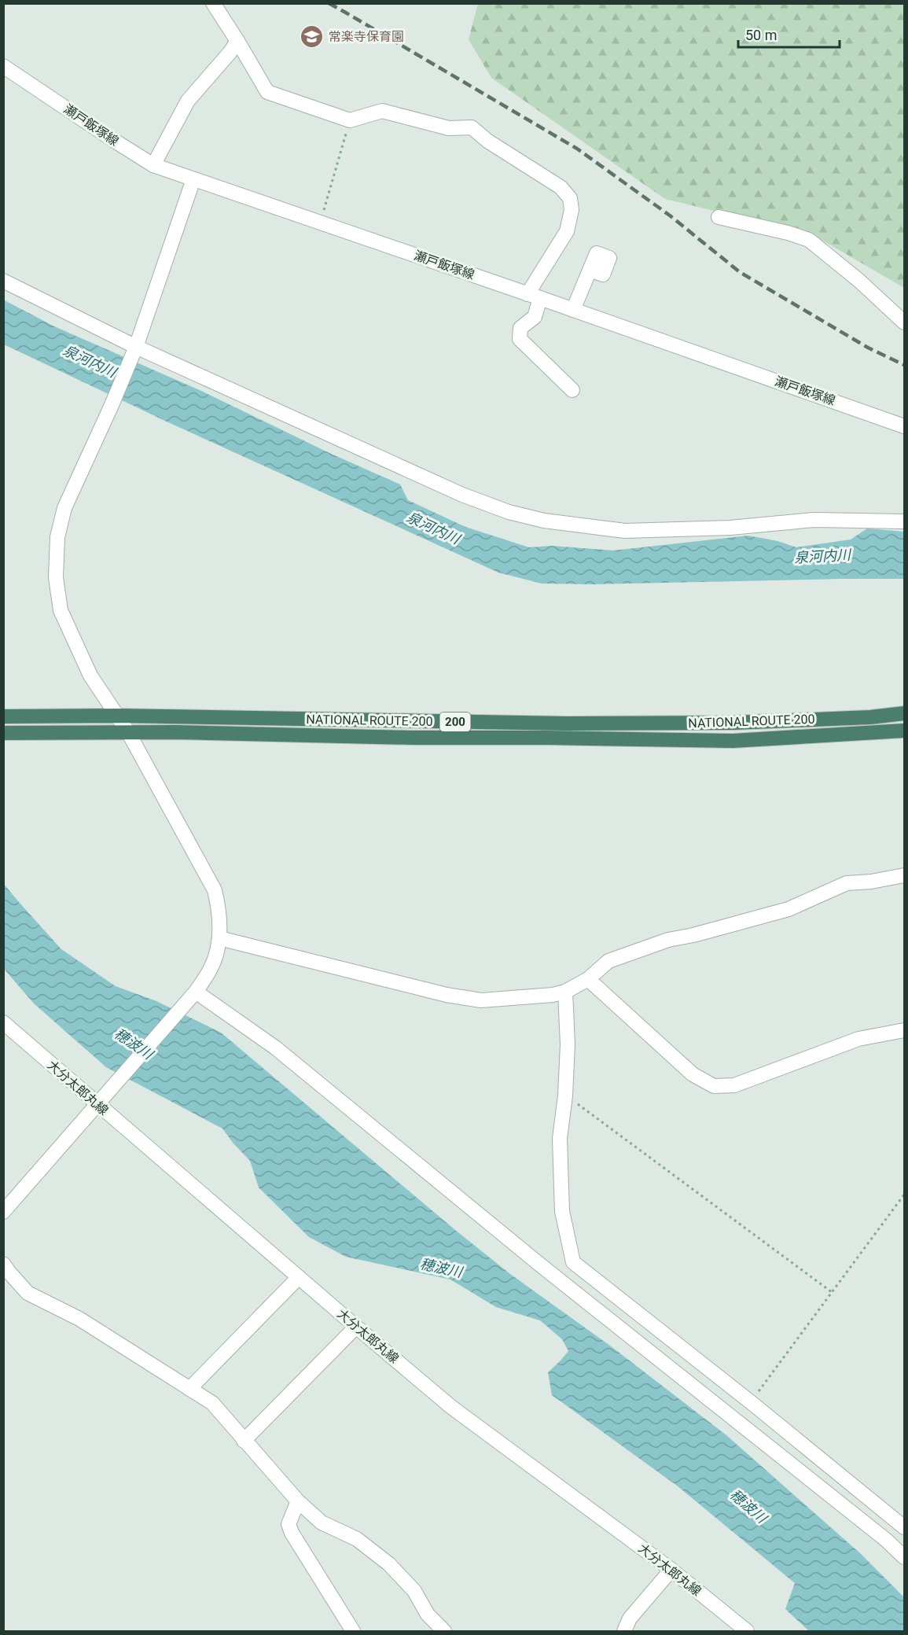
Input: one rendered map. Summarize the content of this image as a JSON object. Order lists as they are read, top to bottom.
{
  "streets": {
    "highway": ["NATIONAL ROUTE 200", "200"],
    "street": ["瀬戸飯塚線", "大分太郎丸線"]
  },
  "water": ["泉河内川", "穂波川"],
  "places": {
    "school or university": ["常楽寺保育園"]
  },
  "scale_bar": "50 m"
}
